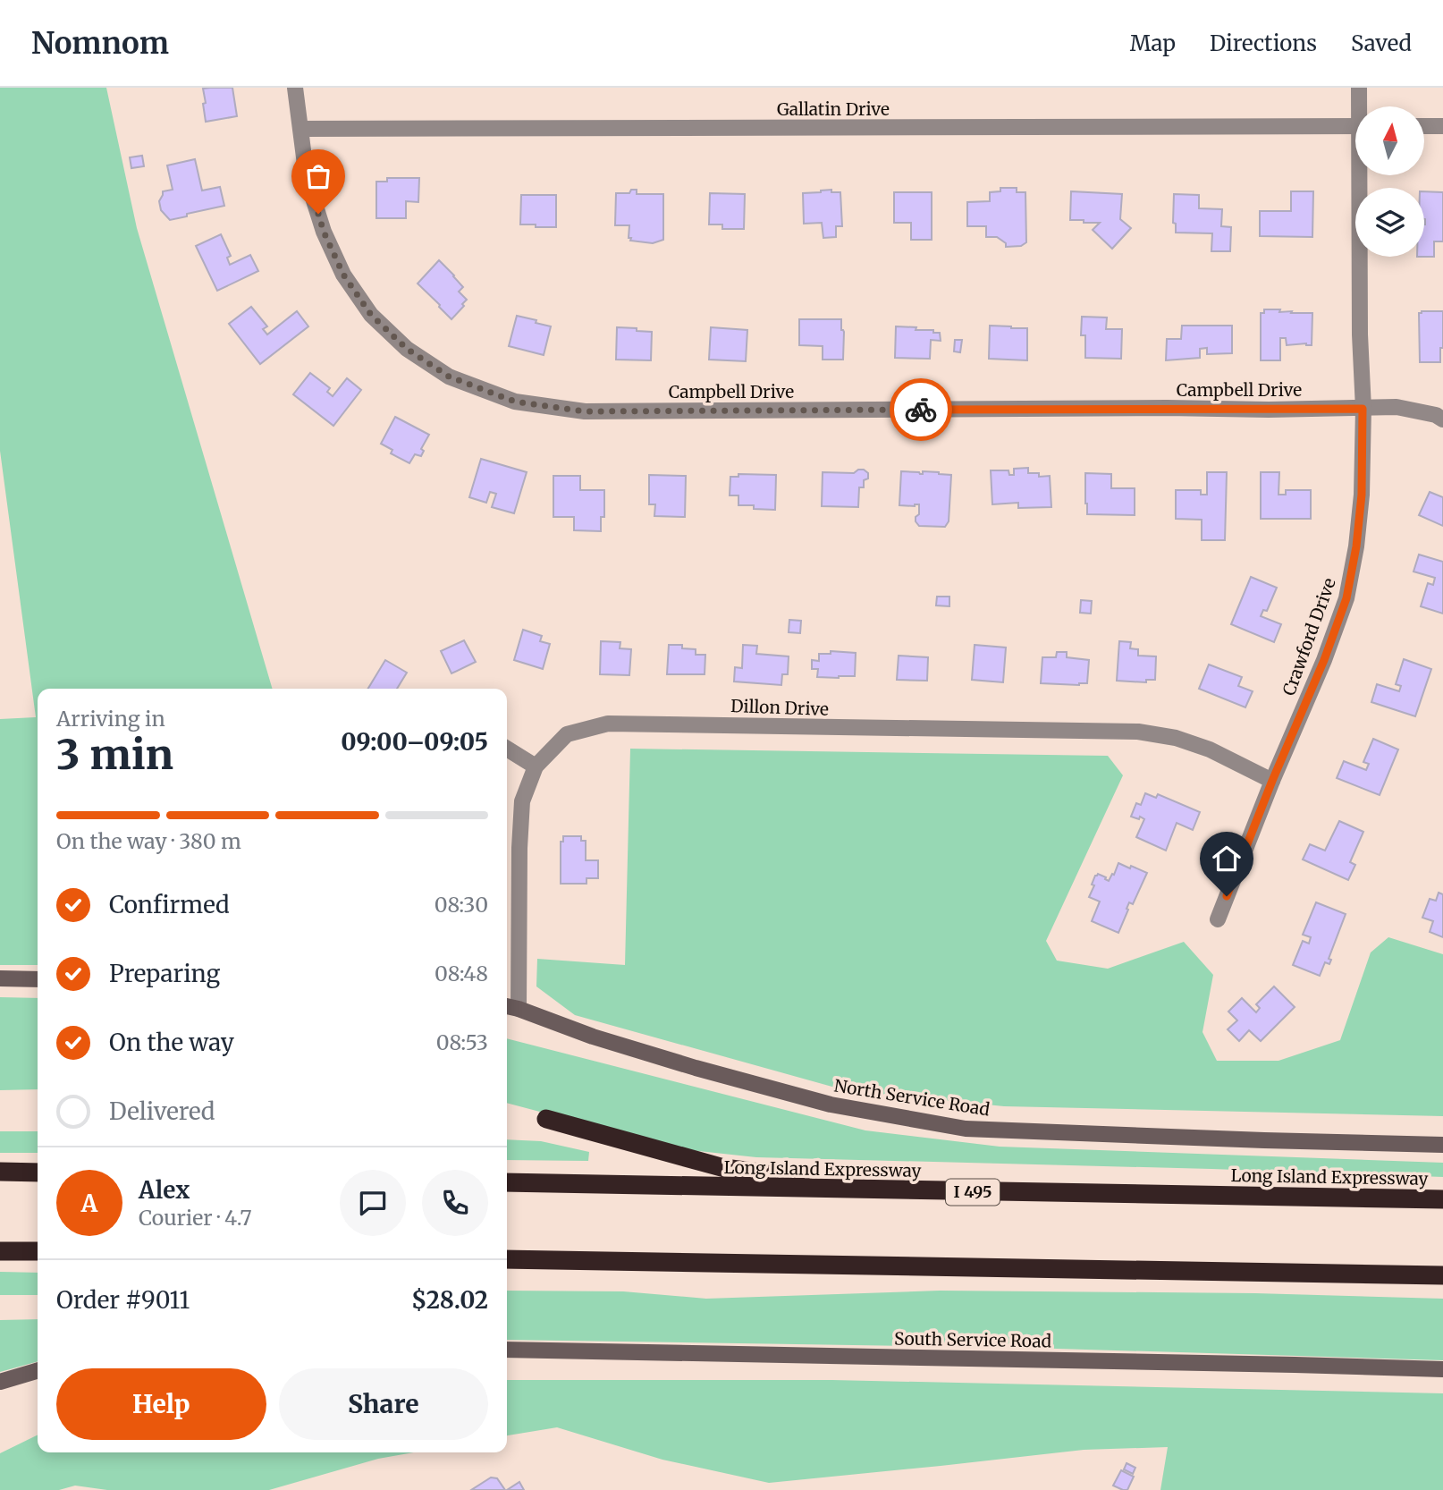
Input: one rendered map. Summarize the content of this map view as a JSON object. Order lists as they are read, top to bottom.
{
  "streets": {
    "highway": ["Long Island Expressway", "I 495"],
    "main road": ["North Service Road", "South Service Road"],
    "street": [
      "Gallatin Drive",
      "Campbell Drive",
      "Crawford Drive",
      "Dillon Drive"
    ]
  },
  "crossings": [
    ["Gallatin Drive", "Campbell Drive"],
    ["Campbell Drive", "Crawford Drive"],
    ["Crawford Drive", "Dillon Drive"],
    ["Dillon Drive", "North Service Road"]
  ],
  "north": "top",
  "page": {
    "header": "Nomnom",
    "nav": ["Map", "Directions", "Saved"],
    "heading": ["3 min", "Arriving in", "09:00–09:05"],
    "panel": [
      "Alex",
      "Courier · 4.7",
      "Order #9011",
      "$28.02"
    ],
    "bar": "On the way · 380 m",
    "list": [
      ["Confirmed", "08:30"],
      ["Preparing", "08:48"],
      ["On the way", "08:53"],
      "Delivered"
    ],
    "round": "A",
    "buttons": ["Help", "Share"]
  }
}
